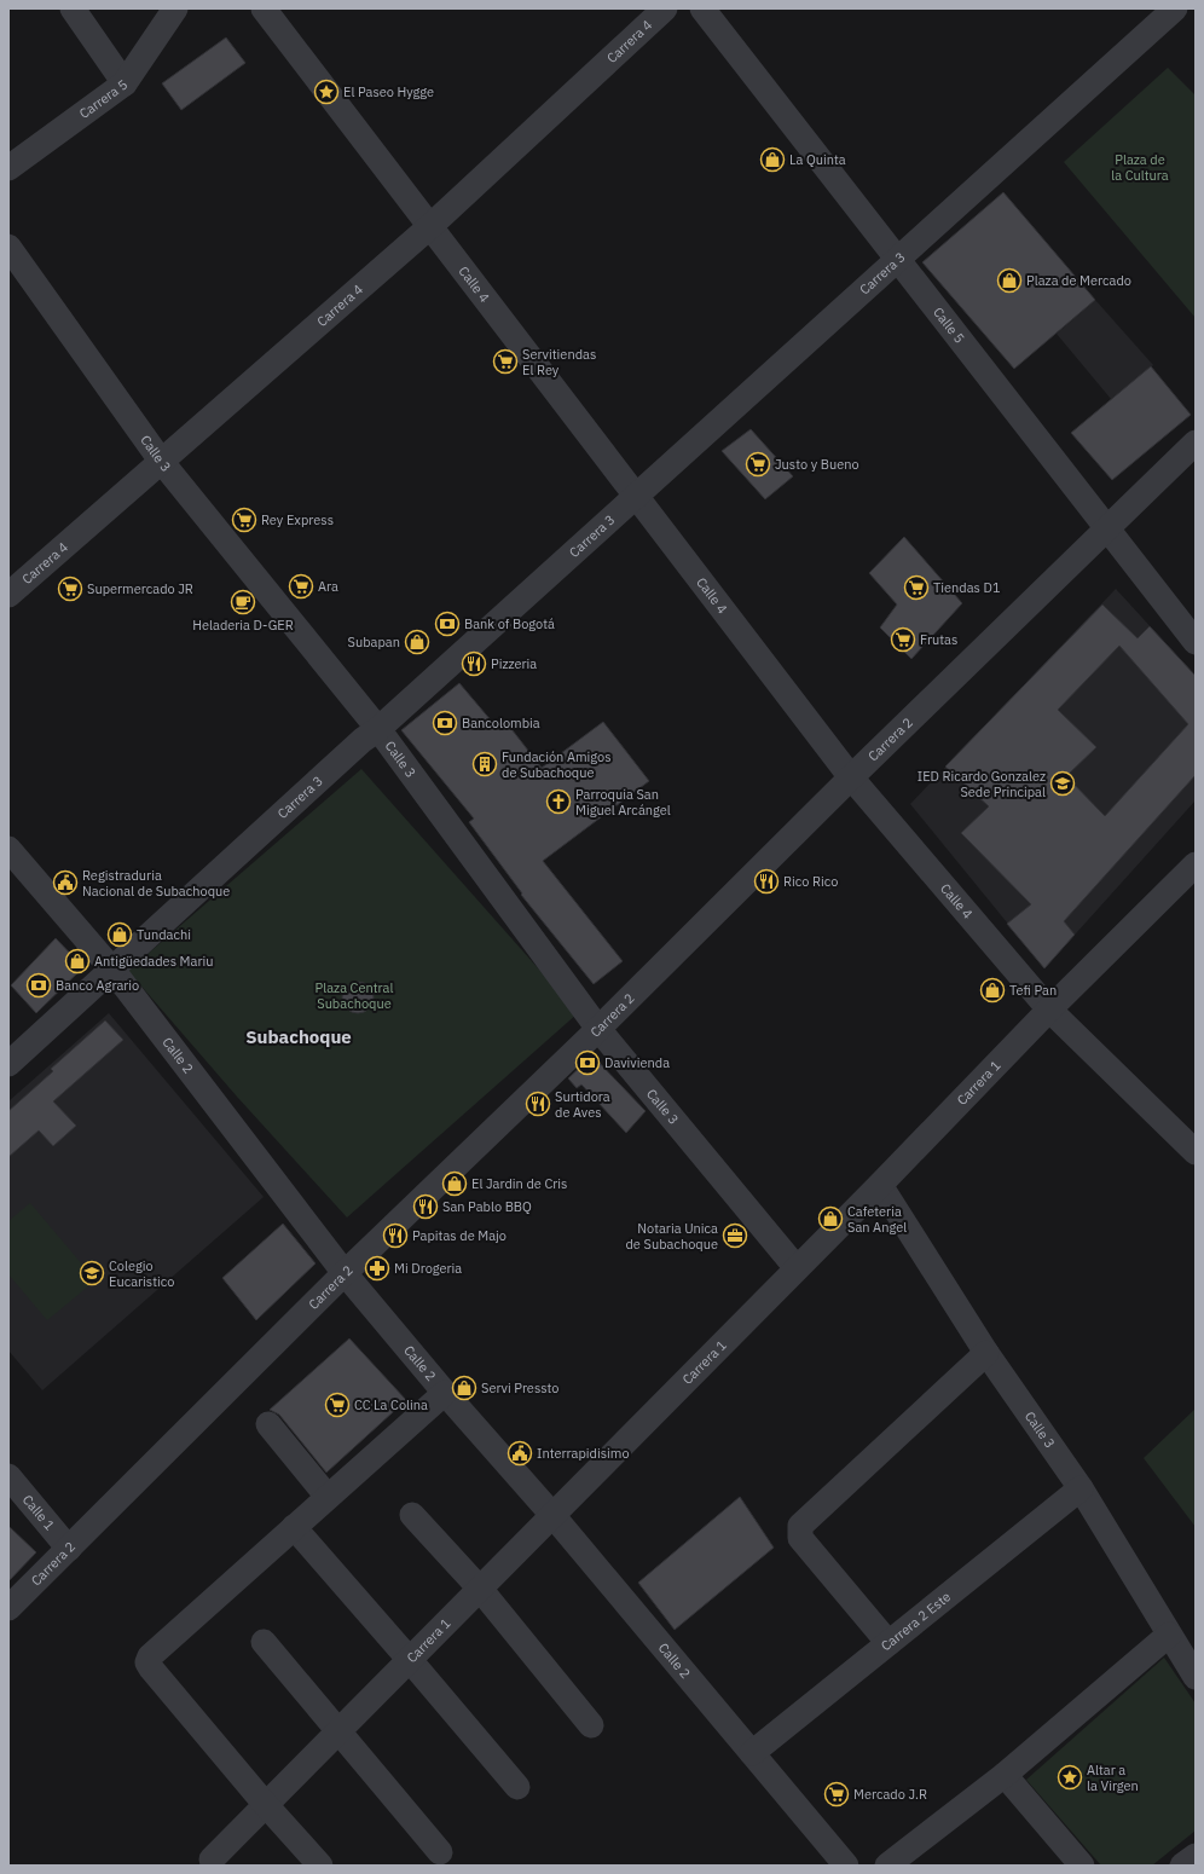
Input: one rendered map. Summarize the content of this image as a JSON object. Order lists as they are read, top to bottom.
{
  "streets": {
    "street": [
      "Carrera 4",
      "Carrera 5",
      "Carrera 3",
      "Calle 4",
      "Calle 5",
      "Calle 3",
      "Carrera 2",
      "Calle 2",
      "Carrera 1",
      "Calle 1",
      "Carrera 2 Este"
    ]
  },
  "crossings": [
    ["Carrera 4", "Calle 4"],
    ["Carrera 4", "Calle 3"],
    ["Carrera 3", "Calle 4"],
    ["Carrera 3", "Calle 5"],
    ["Carrera 3", "Calle 3"],
    ["Carrera 3", "Calle 2"],
    ["Calle 4", "Carrera 2"],
    ["Calle 4", "Carrera 1"],
    ["Calle 5", "Carrera 2"],
    ["Calle 3", "Carrera 2"],
    ["Calle 3", "Carrera 1"],
    ["Calle 3", "Carrera 2 Este"],
    ["Carrera 2", "Calle 2"],
    ["Carrera 2", "Calle 1"],
    ["Calle 2", "Carrera 1"],
    ["Calle 2", "Carrera 2 Este"]
  ],
  "districts": ["Subachoque"],
  "parks": ["Plaza de la Cultura", "Plaza Central Subachoque"],
  "places": {
    "place": ["El Paseo Hygge", "Altar a la Virgen"],
    "shop": [
      "La Quinta",
      "Plaza de Mercado",
      "Subapan",
      "Tundachi",
      "Antigüedades Mariu",
      "Tefi Pan",
      "El Jardin de Cris",
      "Cafeteria San Angel",
      "Servi Pressto"
    ],
    "supermarket": [
      "Servitiendas El Rey",
      "Justo y Bueno",
      "Rey Express",
      "Ara",
      "Tiendas D1",
      "Supermercado JR",
      "Frutas",
      "CC La Colina",
      "Mercado J.R"
    ],
    "cafe": ["Heladeria D-GER"],
    "bank": [
      "Bank of Bogotá",
      "Bancolombia",
      "Banco Agrario",
      "Davivienda"
    ],
    "restaurant": [
      "Pizzeria",
      "Rico Rico",
      "Surtidora de Aves",
      "San Pablo BBQ",
      "Papitas de Majo"
    ],
    "building": ["Fundación Amigos de Subachoque"],
    "school or university": ["IED Ricardo Gonzalez Sede Principal", "Colegio Eucaristico"],
    "church": ["Parroquia San Miguel Arcángel"],
    "public building": ["Registraduria Nacional de Subachoque", "Interrapidisimo"],
    "office": ["Notaria Unica de Subachoque"],
    "pharmacy": ["Mi Drogeria"]
  }
}
